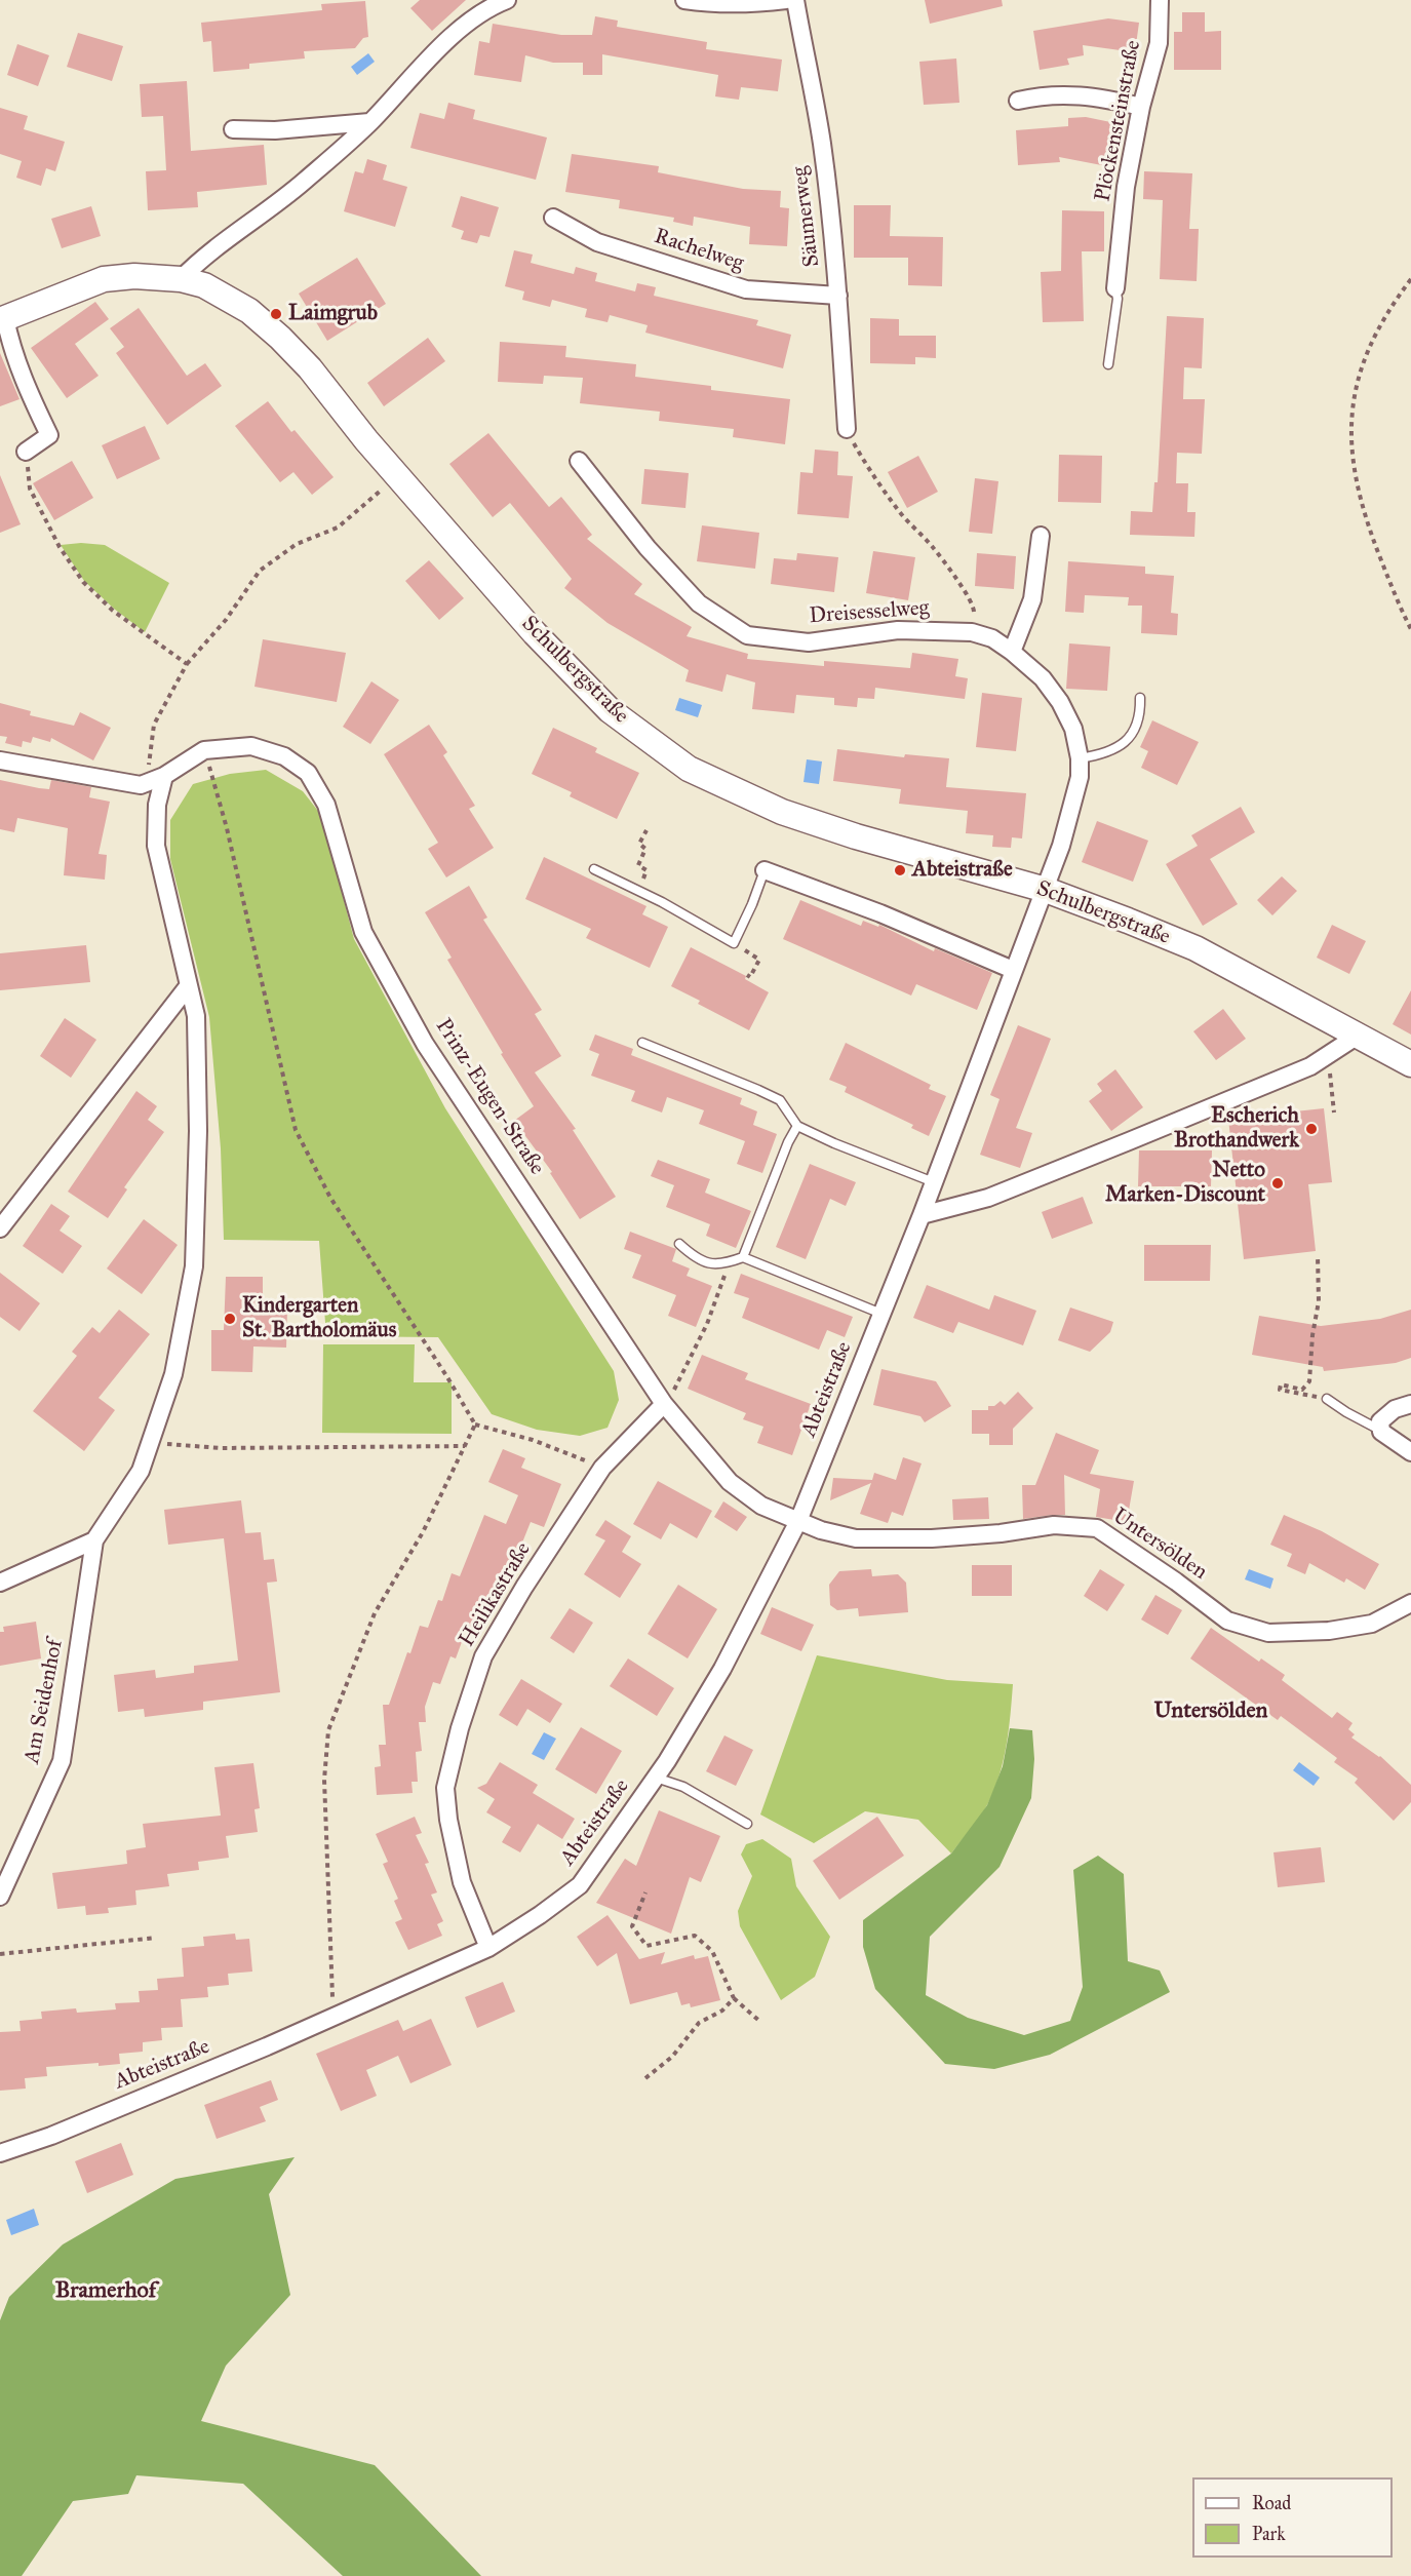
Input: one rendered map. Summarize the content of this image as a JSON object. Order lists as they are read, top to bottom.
{
  "streets": {
    "street": [
      "Plöckensteinstraße",
      "Säumerweg",
      "Rachelweg",
      "Dreisesselweg",
      "Schulbergstraße",
      "Prinz-Eugen-Straße",
      "Abteistraße",
      "Untersölden",
      "Heilikastraße",
      "Am Seidenhof"
    ]
  },
  "crossings": [
    ["Säumerweg", "Rachelweg"],
    ["Dreisesselweg", "Schulbergstraße"],
    ["Dreisesselweg", "Abteistraße"],
    ["Schulbergstraße", "Abteistraße"],
    ["Prinz-Eugen-Straße", "Abteistraße"],
    ["Prinz-Eugen-Straße", "Untersölden"],
    ["Prinz-Eugen-Straße", "Heilikastraße"],
    ["Abteistraße", "Untersölden"],
    ["Abteistraße", "Heilikastraße"]
  ],
  "districts": ["Untersölden", "Bramerhof"],
  "places": [
    "Laimgrub",
    "Abteistraße",
    "Escherich Brothandwerk",
    "Netto Marken-Discount",
    "Kindergarten St. Bartholomäus"
  ],
  "legend": ["Road", "Park"]
}
